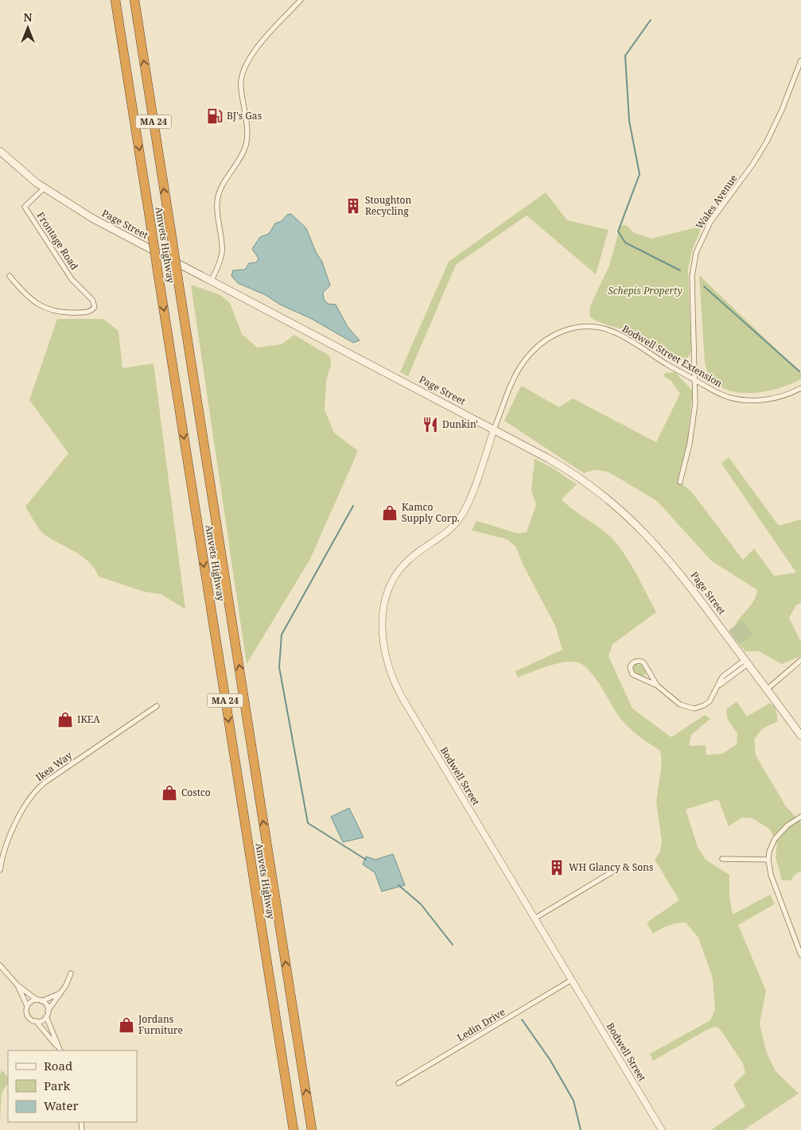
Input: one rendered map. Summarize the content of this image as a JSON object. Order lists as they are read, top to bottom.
{
  "streets": {
    "highway": ["MA 24", "Amvets Highway"],
    "main road": ["Page Street"],
    "street": [
      "Wales Avenue",
      "Frontage Road",
      "Bodwell Street Extension",
      "Ikea Way",
      "Bodwell Street",
      "Ledin Drive"
    ]
  },
  "crossings": [
    ["Wales Avenue", "Bodwell Street Extension"],
    ["Page Street", "Frontage Road"],
    ["Page Street", "Bodwell Street Extension"],
    ["Page Street", "Bodwell Street"],
    ["Bodwell Street Extension", "Bodwell Street"],
    ["Bodwell Street", "Ledin Drive"]
  ],
  "parks": ["Schepis Property"],
  "places": {
    "fuel station": ["BJ's Gas"],
    "building": ["Stoughton Recycling", "WH Glancy & Sons"],
    "restaurant": ["Dunkin'"],
    "shop": [
      "Kamco Supply Corp.",
      "IKEA",
      "Costco",
      "Jordans Furniture"
    ]
  },
  "legend": ["Road", "Park", "Water"],
  "north": "top"
}
